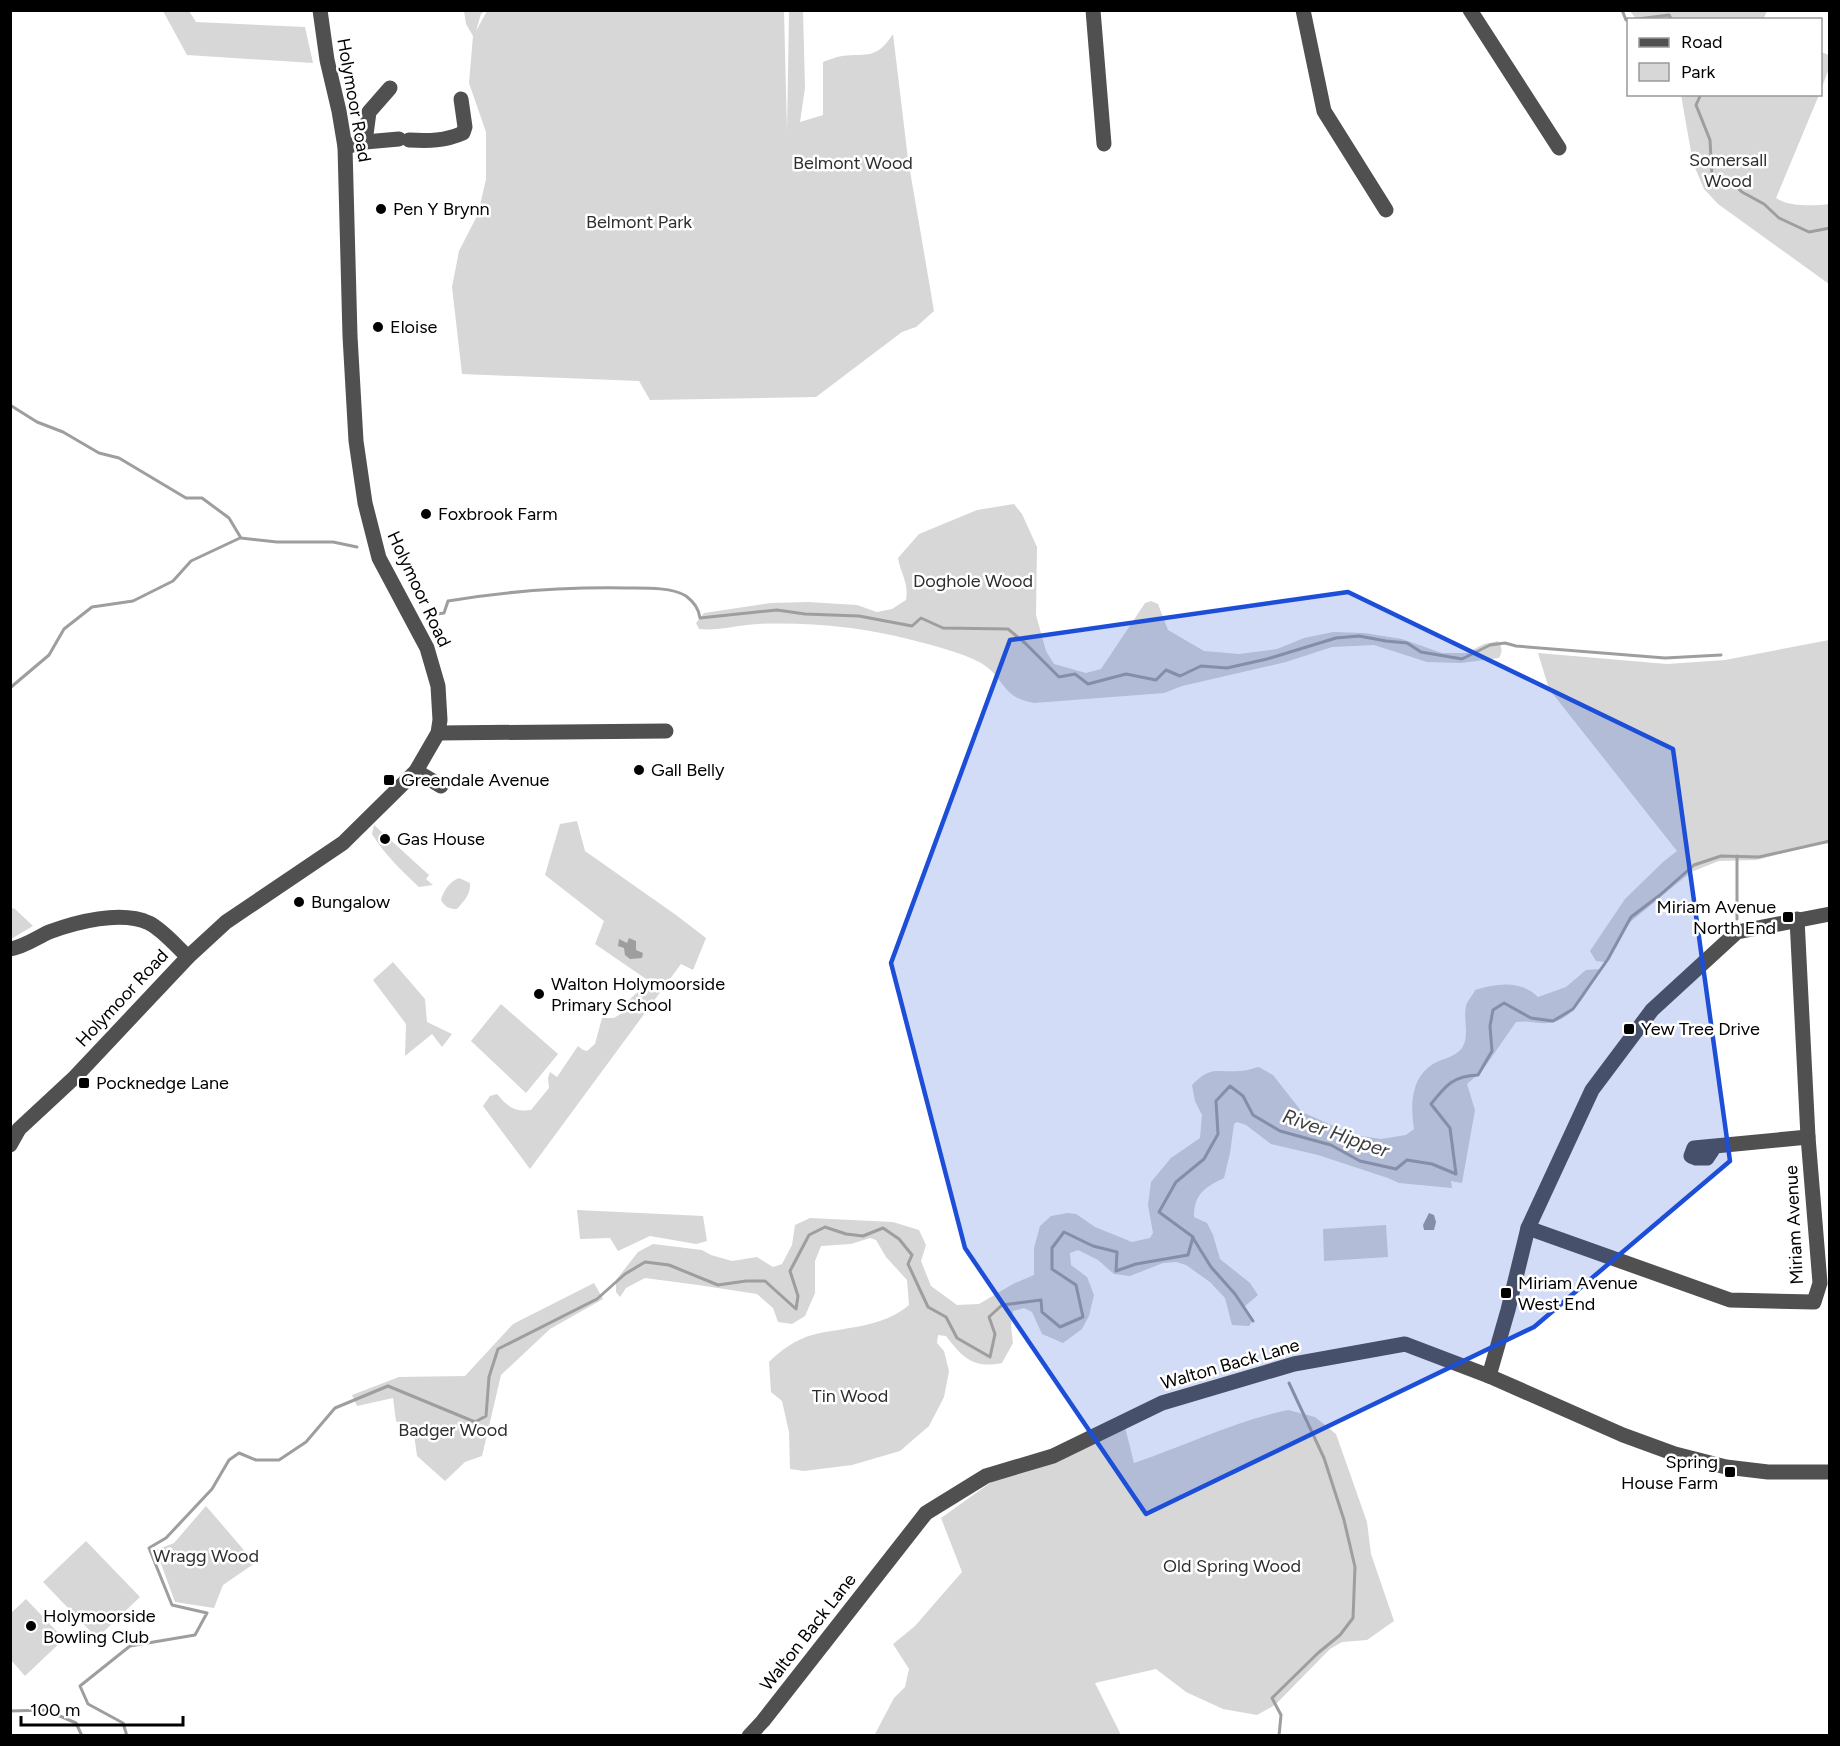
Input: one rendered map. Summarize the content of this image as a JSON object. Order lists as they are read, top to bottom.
{
  "streets": {
    "street": ["Holymoor Road", "Miriam Avenue", "Walton Back Lane"]
  },
  "water": ["River Hipper"],
  "parks": [
    "Somersall Wood",
    "Belmont Wood",
    "Belmont Park",
    "Doghole Wood",
    "Tin Wood",
    "Badger Wood",
    "Wragg Wood",
    "Old Spring Wood"
  ],
  "places": {
    "other": [
      "Pen Y Brynn",
      "Eloise",
      "Foxbrook Farm",
      "Gall Belly",
      "Gas House",
      "Bungalow",
      "Walton Holymoorside Primary School",
      "Holymoorside Bowling Club"
    ],
    "transit": [
      "Greendale Avenue",
      "Miriam Avenue North End",
      "Yew Tree Drive",
      "Pocknedge Lane",
      "Miriam Avenue West End",
      "Spring House Farm"
    ]
  },
  "legend": ["Road", "Park"],
  "scale_bar": "100 m"
}
